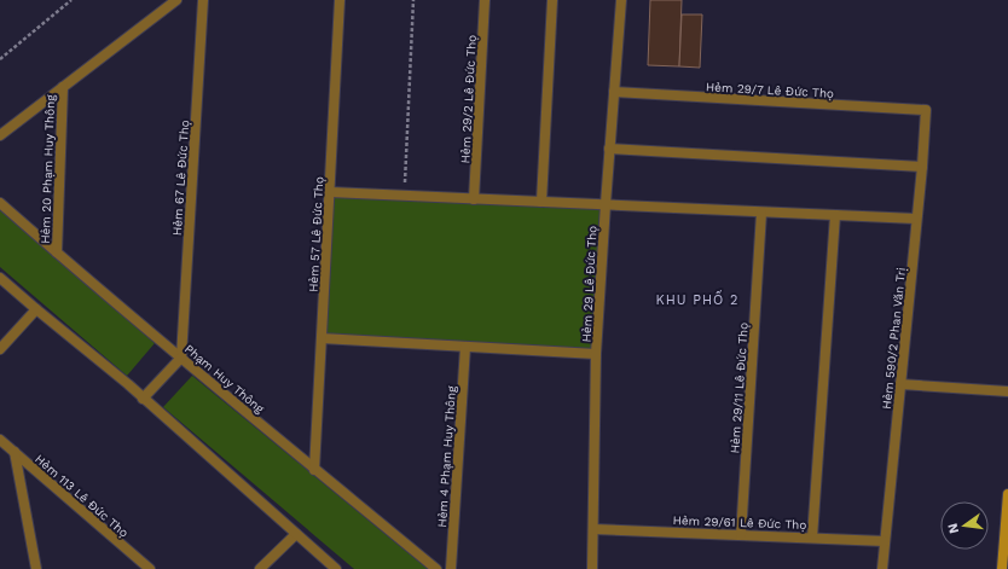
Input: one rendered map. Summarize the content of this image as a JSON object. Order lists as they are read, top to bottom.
{
  "streets": {
    "street": [
      "Hẻm 29/7 Lê Đức Thọ",
      "Hẻm 29/2 Lê Đức Thọ",
      "Hẻm 20 Phạm Huy Thông",
      "Hẻm 67 Lê Đức Thọ",
      "Hẻm 57 Lê Đức Thọ",
      "Hẻm 29 Lê Đức Thọ",
      "Hẻm 590/2 Phan Văn Trị",
      "Phạm Huy Thông",
      "Hẻm 29/11 Lê Đức Thọ",
      "Hẻm 4 Phạm Huy Thông",
      "Hẻm 113 Lê Đức Thọ",
      "Hẻm 29/61 Lê Đức Thọ"
    ]
  },
  "crossings": [
    ["Hẻm 29/7 Lê Đức Thọ", "Hẻm 29 Lê Đức Thọ"],
    ["Hẻm 29/7 Lê Đức Thọ", "Hẻm 590/2 Phan Văn Trị"],
    ["Hẻm 20 Phạm Huy Thông", "Phạm Huy Thông"],
    ["Hẻm 67 Lê Đức Thọ", "Phạm Huy Thông"],
    ["Hẻm 57 Lê Đức Thọ", "Phạm Huy Thông"],
    ["Hẻm 29 Lê Đức Thọ", "Hẻm 29/61 Lê Đức Thọ"],
    ["Hẻm 590/2 Phan Văn Trị", "Hẻm 29/61 Lê Đức Thọ"],
    ["Hẻm 29/11 Lê Đức Thọ", "Hẻm 29/61 Lê Đức Thọ"]
  ],
  "districts": ["KHU PHỐ 2"],
  "north": "left"
}
